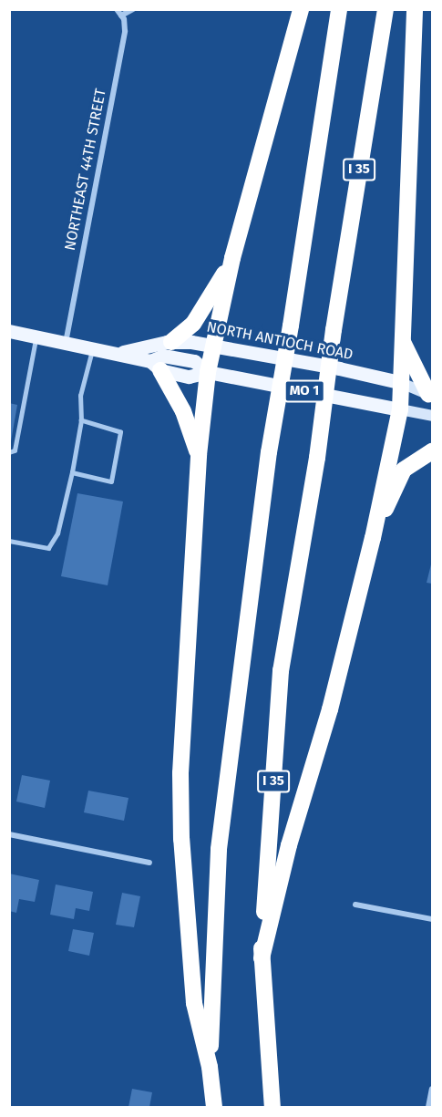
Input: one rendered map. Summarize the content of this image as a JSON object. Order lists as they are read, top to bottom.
{
  "streets": {
    "highway": ["I 35"],
    "main road": ["NORTH ANTIOCH ROAD", "MO 1"],
    "street": ["NORTHEAST 44TH STREET"]
  },
  "crossings": [
    ["NORTHEAST 44TH STREET", "NORTH ANTIOCH ROAD"]
  ]
}
